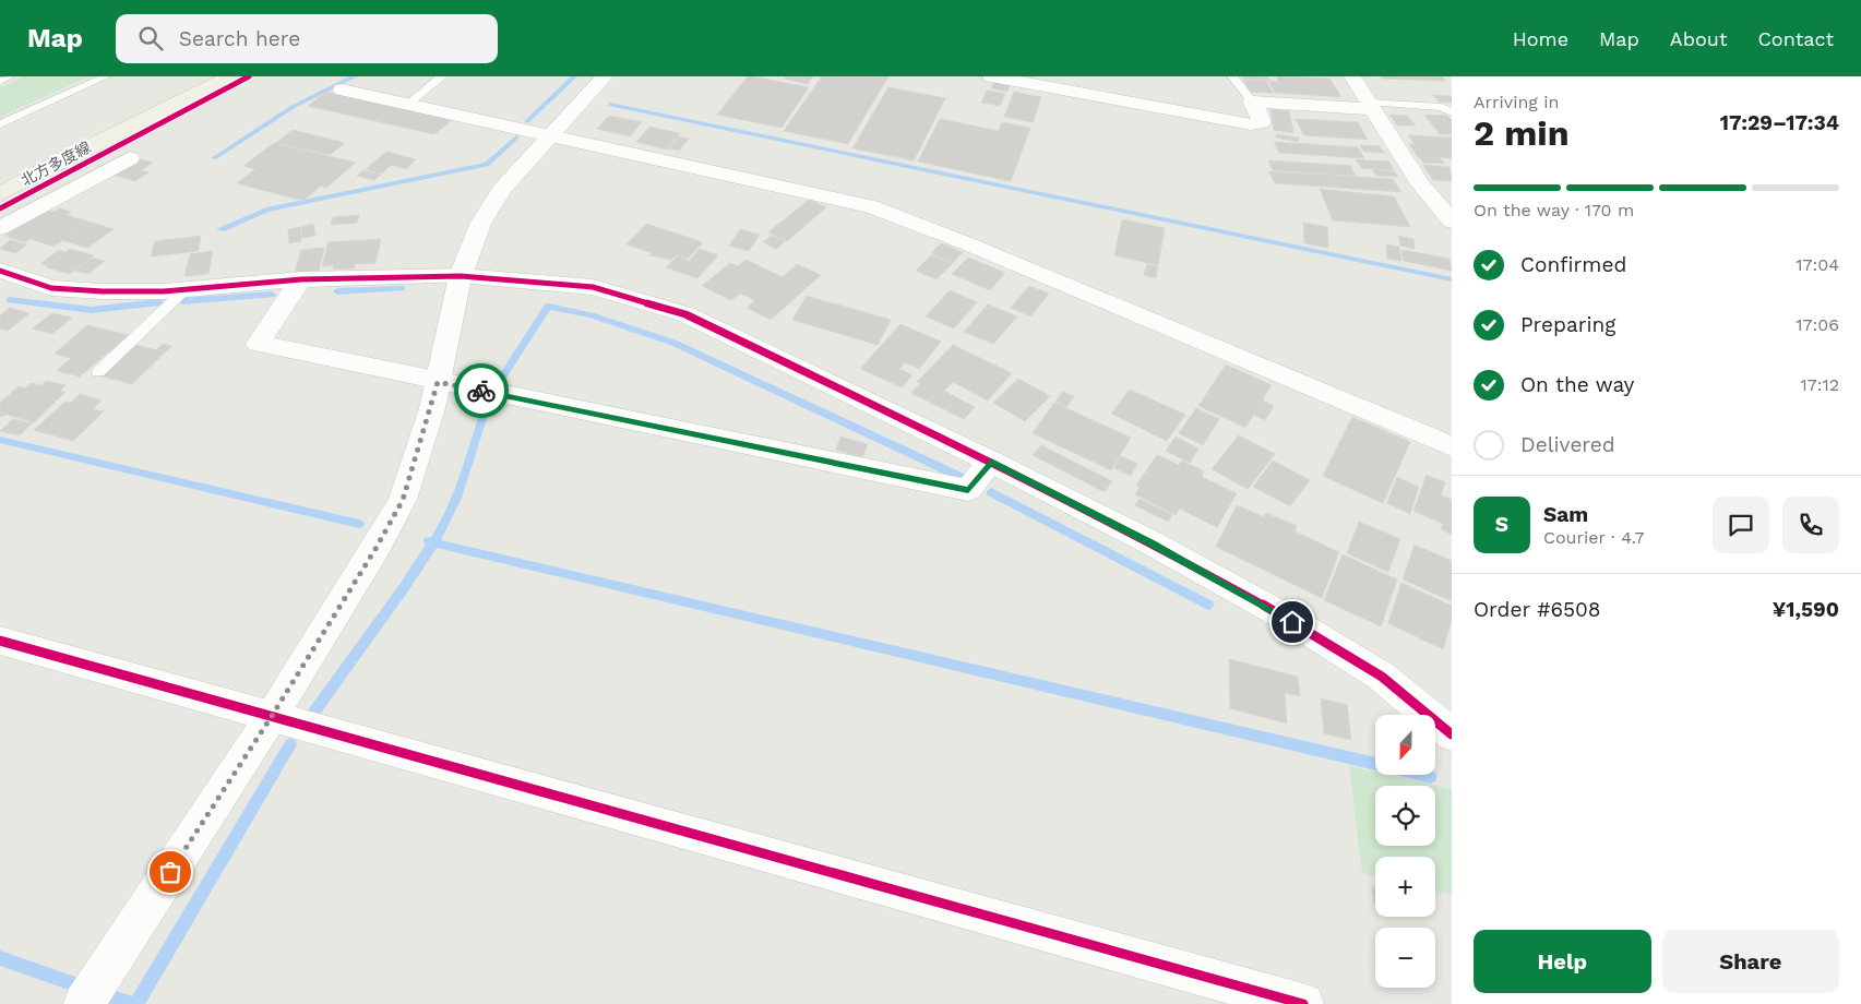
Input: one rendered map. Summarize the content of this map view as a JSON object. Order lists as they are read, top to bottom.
{
  "streets": {
    "main road": ["北方多度線"]
  },
  "north": "bottom",
  "page": {
    "header": "Map",
    "search": "Search here",
    "nav": [
      "Home",
      "Map",
      "About",
      "Contact"
    ],
    "heading": ["2 min", "Arriving in", "17:29–17:34"],
    "panel": [
      "Sam",
      "Courier · 4.7",
      "Order #6508",
      "¥1,590"
    ],
    "bar": "On the way · 170 m",
    "list": [
      ["Confirmed", "17:04"],
      ["Preparing", "17:06"],
      ["On the way", "17:12"],
      "Delivered"
    ],
    "round": "S",
    "map_buttons": ["+", "−"],
    "buttons": ["Help", "Share"]
  }
}
